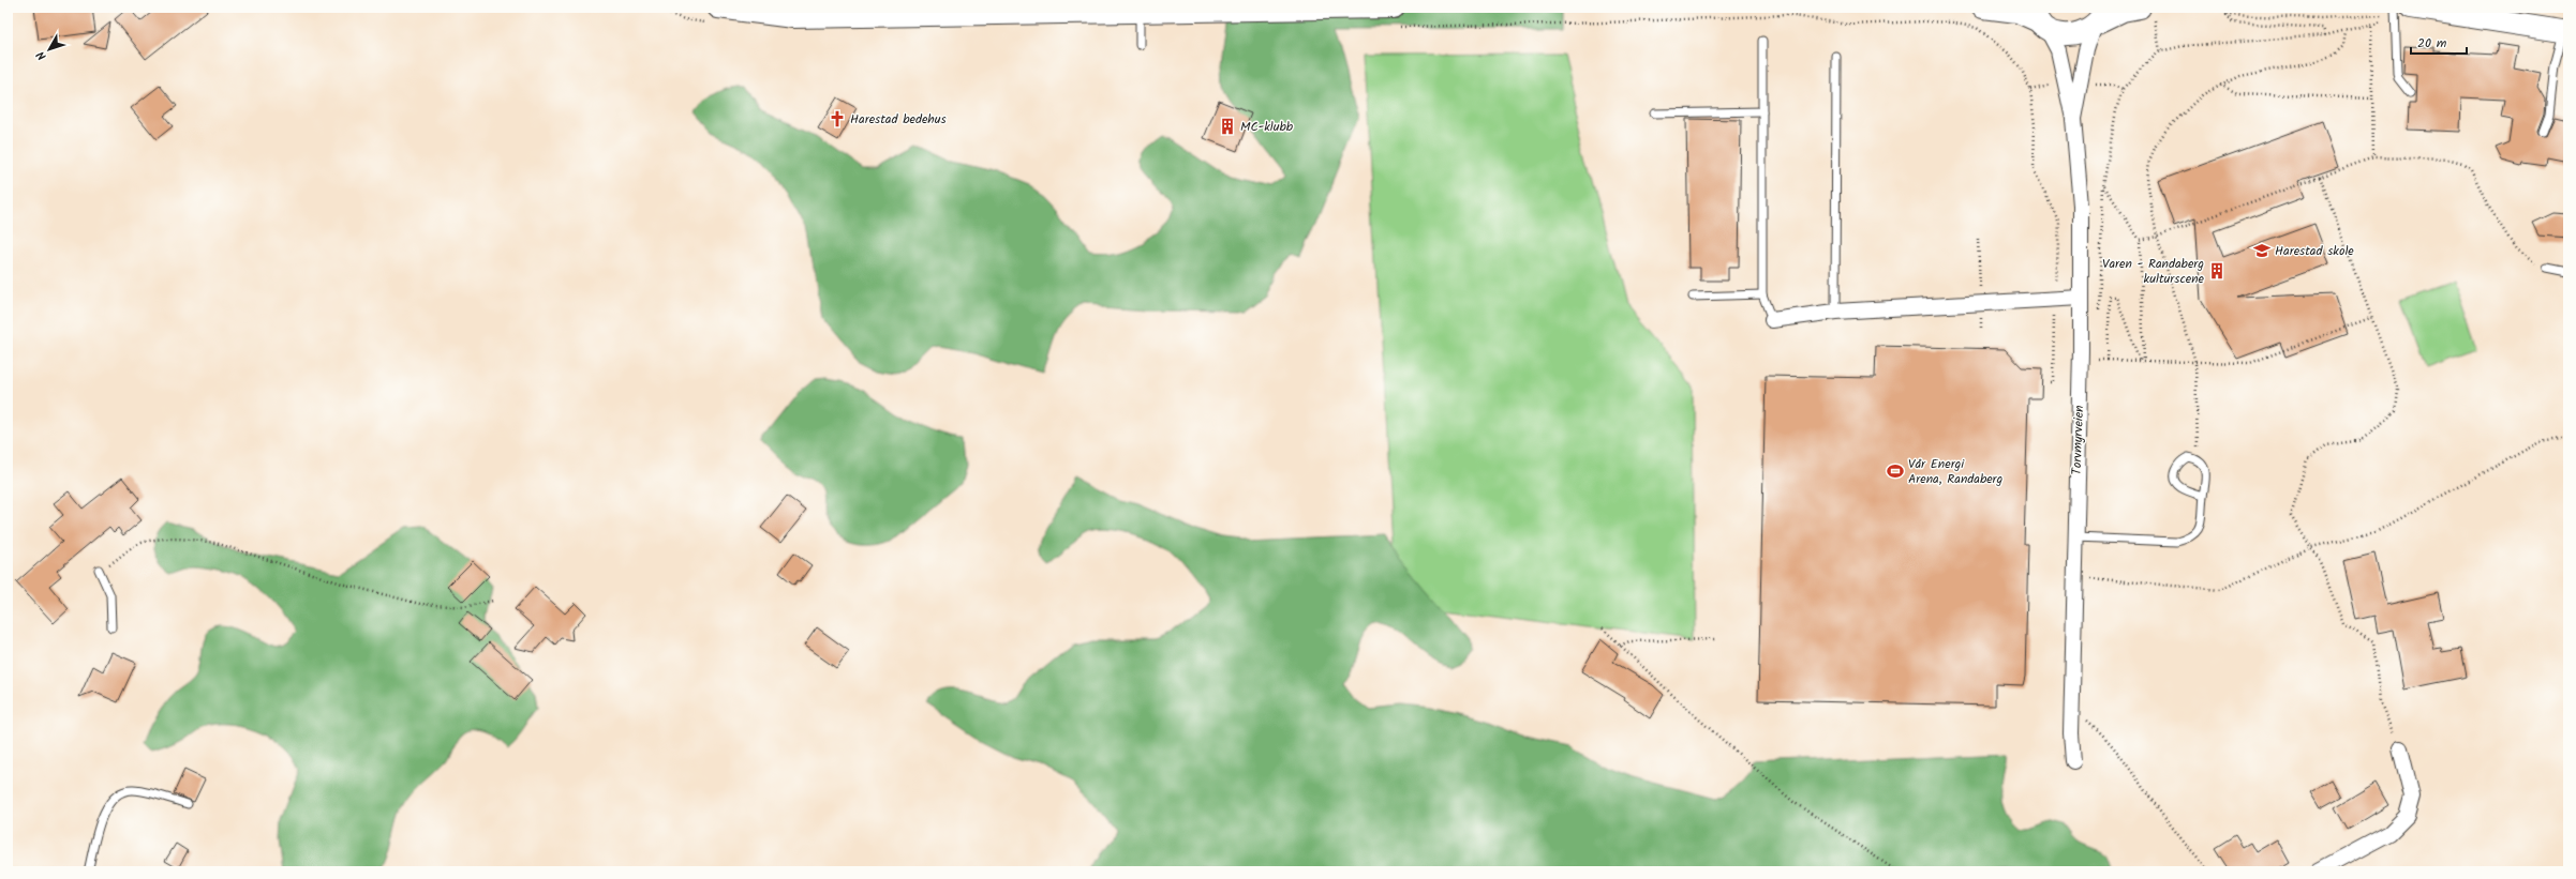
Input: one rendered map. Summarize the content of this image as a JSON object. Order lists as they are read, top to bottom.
{
  "streets": {
    "street": ["Torvmyrveien"]
  },
  "places": {
    "church": ["Harestad bedehus"],
    "building": ["MC-klubb", "Varen - Randaberg kulturscene"],
    "school or university": ["Harestad skole"],
    "sports": ["Vår Energi Arena, Randaberg"]
  },
  "scale_bar": "20 m",
  "north": "bottom left"
}
